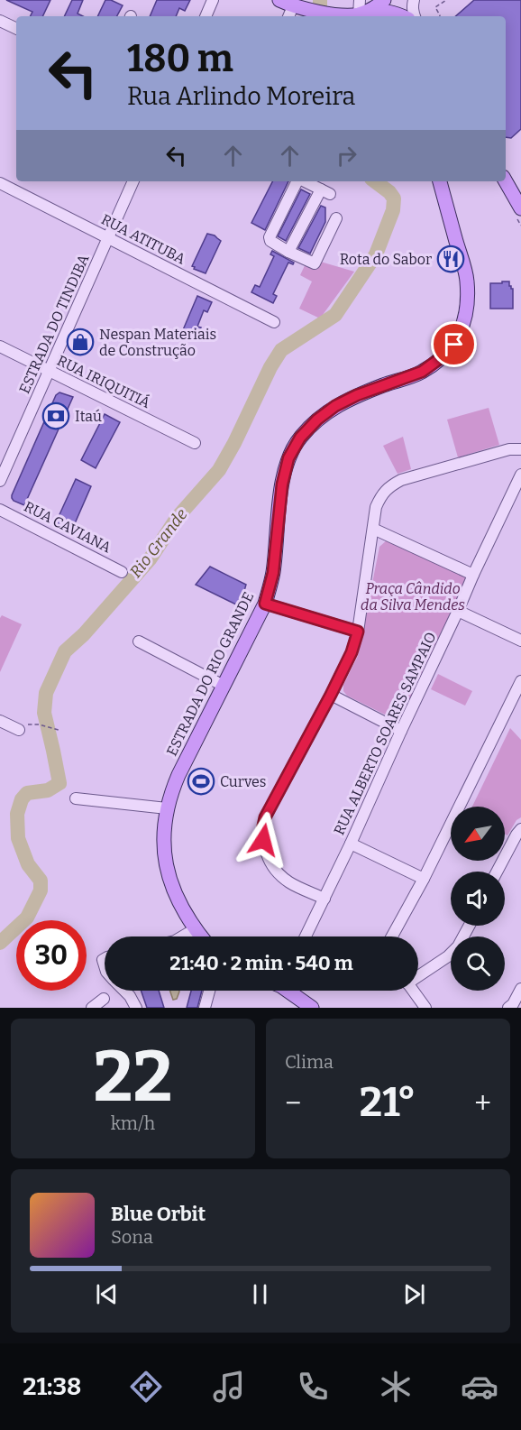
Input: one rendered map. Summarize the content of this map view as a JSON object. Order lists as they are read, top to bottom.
{
  "streets": {
    "main road": ["ESTRADA DO RIO GRANDE"],
    "street": [
      "RUA ATITUBA",
      "ESTRADA DO TINDIBA",
      "RUA IRIQUITIÁ",
      "RUA CAVIANA",
      "RUA ALBERTO SOARES SAMPAIO"
    ]
  },
  "crossings": [
    ["RUA ATITUBA", "ESTRADA DO TINDIBA"],
    ["ESTRADA DO TINDIBA", "RUA IRIQUITIÁ"]
  ],
  "water": ["Rio Grande"],
  "parks": ["Praça Cândido da Silva Mendes"],
  "places": {
    "restaurant": ["Rota do Sabor"],
    "shop": ["Nespan Materiais de Construção"],
    "bank": ["Itaú"],
    "sports": ["Curves"]
  },
  "north": "bottom left",
  "page": {
    "turn": ["180 m", "Rua Arlindo Moreira"],
    "limit": "30",
    "trip": "21:40 · 2 min · 540 m",
    "tile": [
      ["22", "km/h"],
      "Clima"
    ],
    "heat": ["−", "21°", "+"],
    "song": ["Blue Orbit", "Sona"],
    "tabs": "21:38"
  }
}
